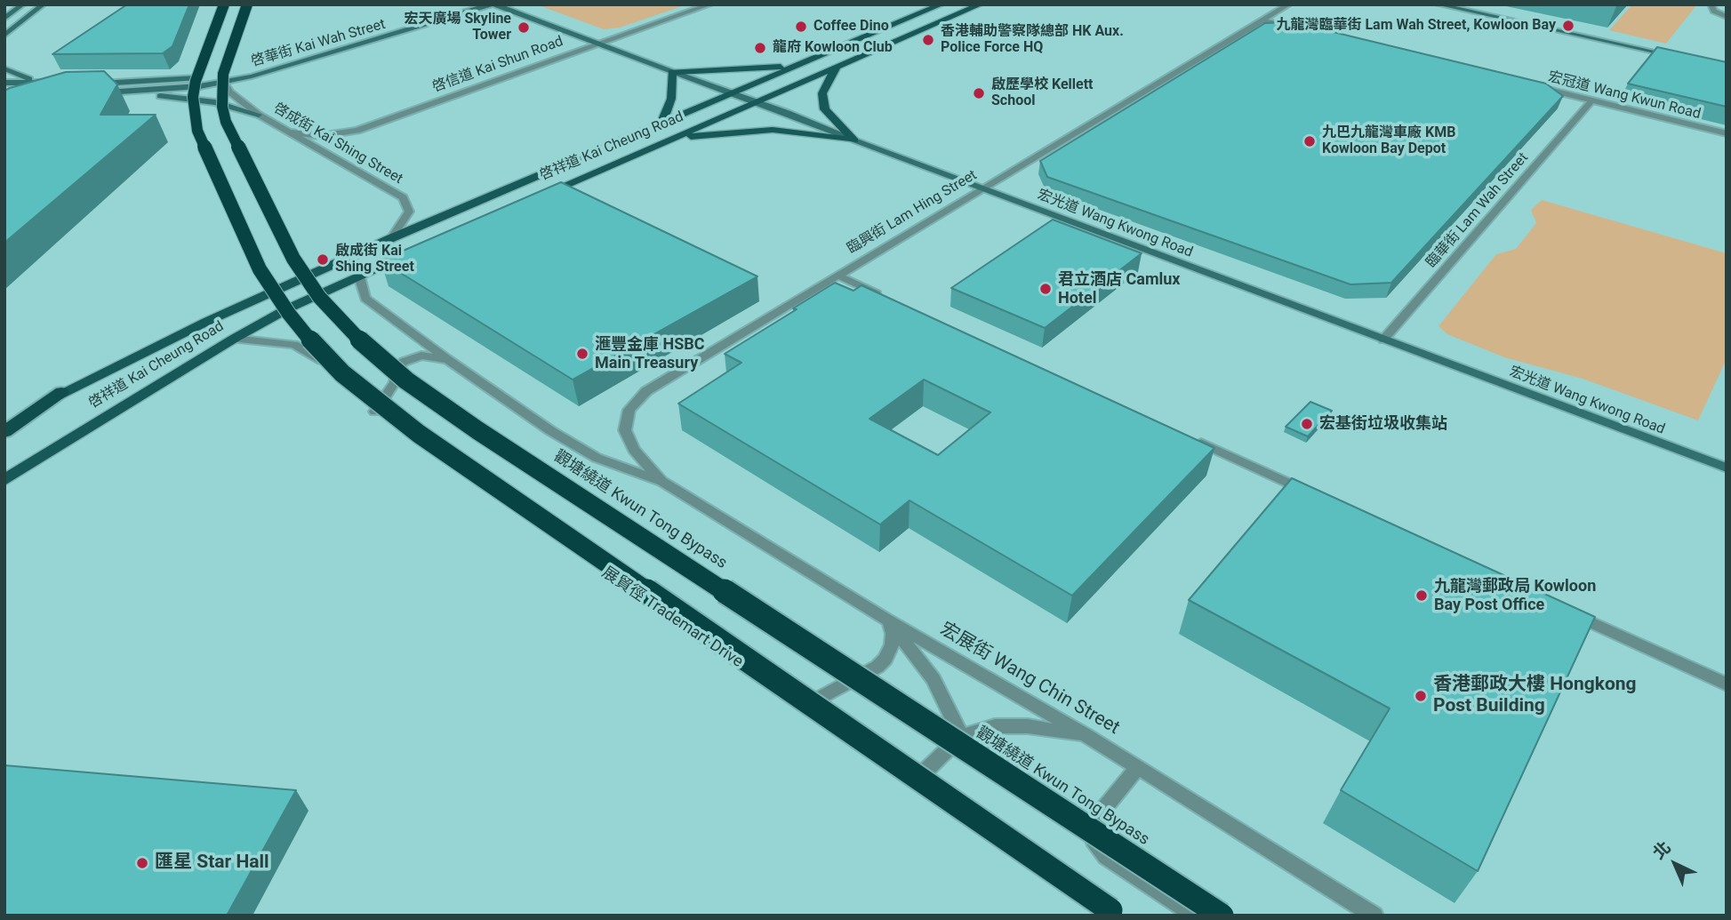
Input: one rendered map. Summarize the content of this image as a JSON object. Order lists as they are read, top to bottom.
{
  "streets": {
    "highway": ["觀塘繞道 Kwun Tong Bypass"],
    "main road": ["啓華街 Kai Wah Street", "啓祥道 Kai Cheung Road", "宏光道 Wang Kwong Road"],
    "street": [
      "啓信道 Kai Shun Road",
      "宏冠道 Wang Kwun Road",
      "啓成街 Kai Shing Street",
      "臨華街 Lam Wah Street",
      "臨興街 Lam Hing Street",
      "展貿徑 Trademart Drive",
      "宏展街 Wang Chin Street"
    ]
  },
  "crossings": [
    ["啓華街 Kai Wah Street", "啓成街 Kai Shing Street"],
    ["啓華街 Kai Wah Street", "宏光道 Wang Kwong Road"],
    ["啓信道 Kai Shun Road", "啓成街 Kai Shing Street"],
    ["啓信道 Kai Shun Road", "宏光道 Wang Kwong Road"],
    ["宏冠道 Wang Kwun Road", "臨華街 Lam Wah Street"],
    ["啓成街 Kai Shing Street", "啓祥道 Kai Cheung Road"],
    ["啓祥道 Kai Cheung Road", "宏光道 Wang Kwong Road"],
    ["啓祥道 Kai Cheung Road", "展貿徑 Trademart Drive"],
    ["臨華街 Lam Wah Street", "宏光道 Wang Kwong Road"],
    ["臨興街 Lam Hing Street", "宏光道 Wang Kwong Road"],
    ["臨興街 Lam Hing Street", "宏展街 Wang Chin Street"],
    ["展貿徑 Trademart Drive", "宏展街 Wang Chin Street"]
  ],
  "places": [
    "九龍灣臨華街 Lam Wah Street, Kowloon Bay",
    "Coffee Dino",
    "宏天廣場 Skyline Tower",
    "香港輔助警察隊總部 HK Aux. Police Force HQ",
    "龍府 Kowloon Club",
    "啟歷學校 Kellett School",
    "九巴九龍灣車廠 KMB Kowloon Bay Depot",
    "啟成街 Kai Shing Street",
    "君立酒店 Camlux Hotel",
    "滙豐金庫 HSBC Main Treasury",
    "宏基街垃圾收集站",
    "九龍灣郵政局 Kowloon Bay Post Office",
    "香港郵政大樓 Hongkong Post Building",
    "匯星 Star Hall"
  ],
  "north": "top left"
}
